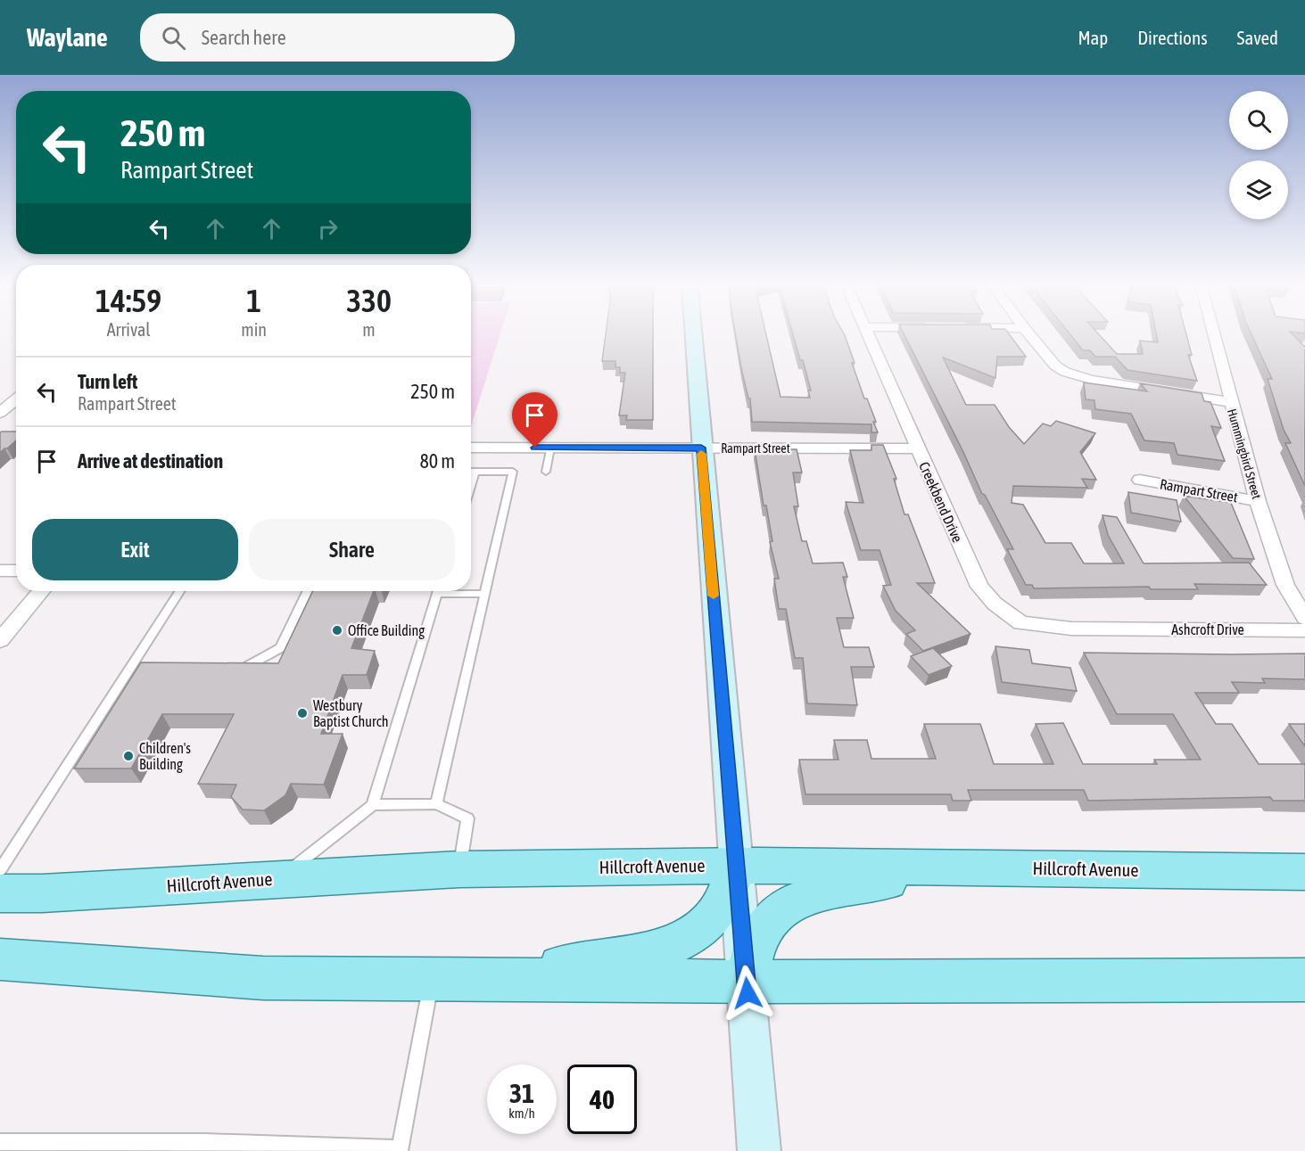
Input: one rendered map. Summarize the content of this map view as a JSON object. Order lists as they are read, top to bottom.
{
  "streets": {
    "main road": ["Hillcroft Avenue"],
    "street": [
      "Rampart Street",
      "Hummingbird Street",
      "Creekbend Drive",
      "Ashcroft Drive"
    ]
  },
  "crossings": [
    ["Rampart Street", "Hummingbird Street"],
    ["Rampart Street", "Creekbend Drive"],
    ["Creekbend Drive", "Ashcroft Drive"]
  ],
  "places": ["Office Building", "Westbury Baptist Church", "Children's Building"],
  "page": {
    "header": "Waylane",
    "search": "Search here",
    "nav": ["Map", "Directions", "Saved"],
    "turn": ["250 m", "Rampart Street"],
    "eta": [
      "14:59",
      "Arrival",
      "1",
      "min",
      "330",
      "m"
    ],
    "list": [
      {
        "name": "Turn left",
        "note": "Rampart Street",
        "value": "250 m"
      },
      {
        "name": "Arrive at destination",
        "value": "80 m"
      }
    ],
    "buttons": ["Exit", "Share"],
    "speed": "31 km/h",
    "limit": "40"
  }
}
